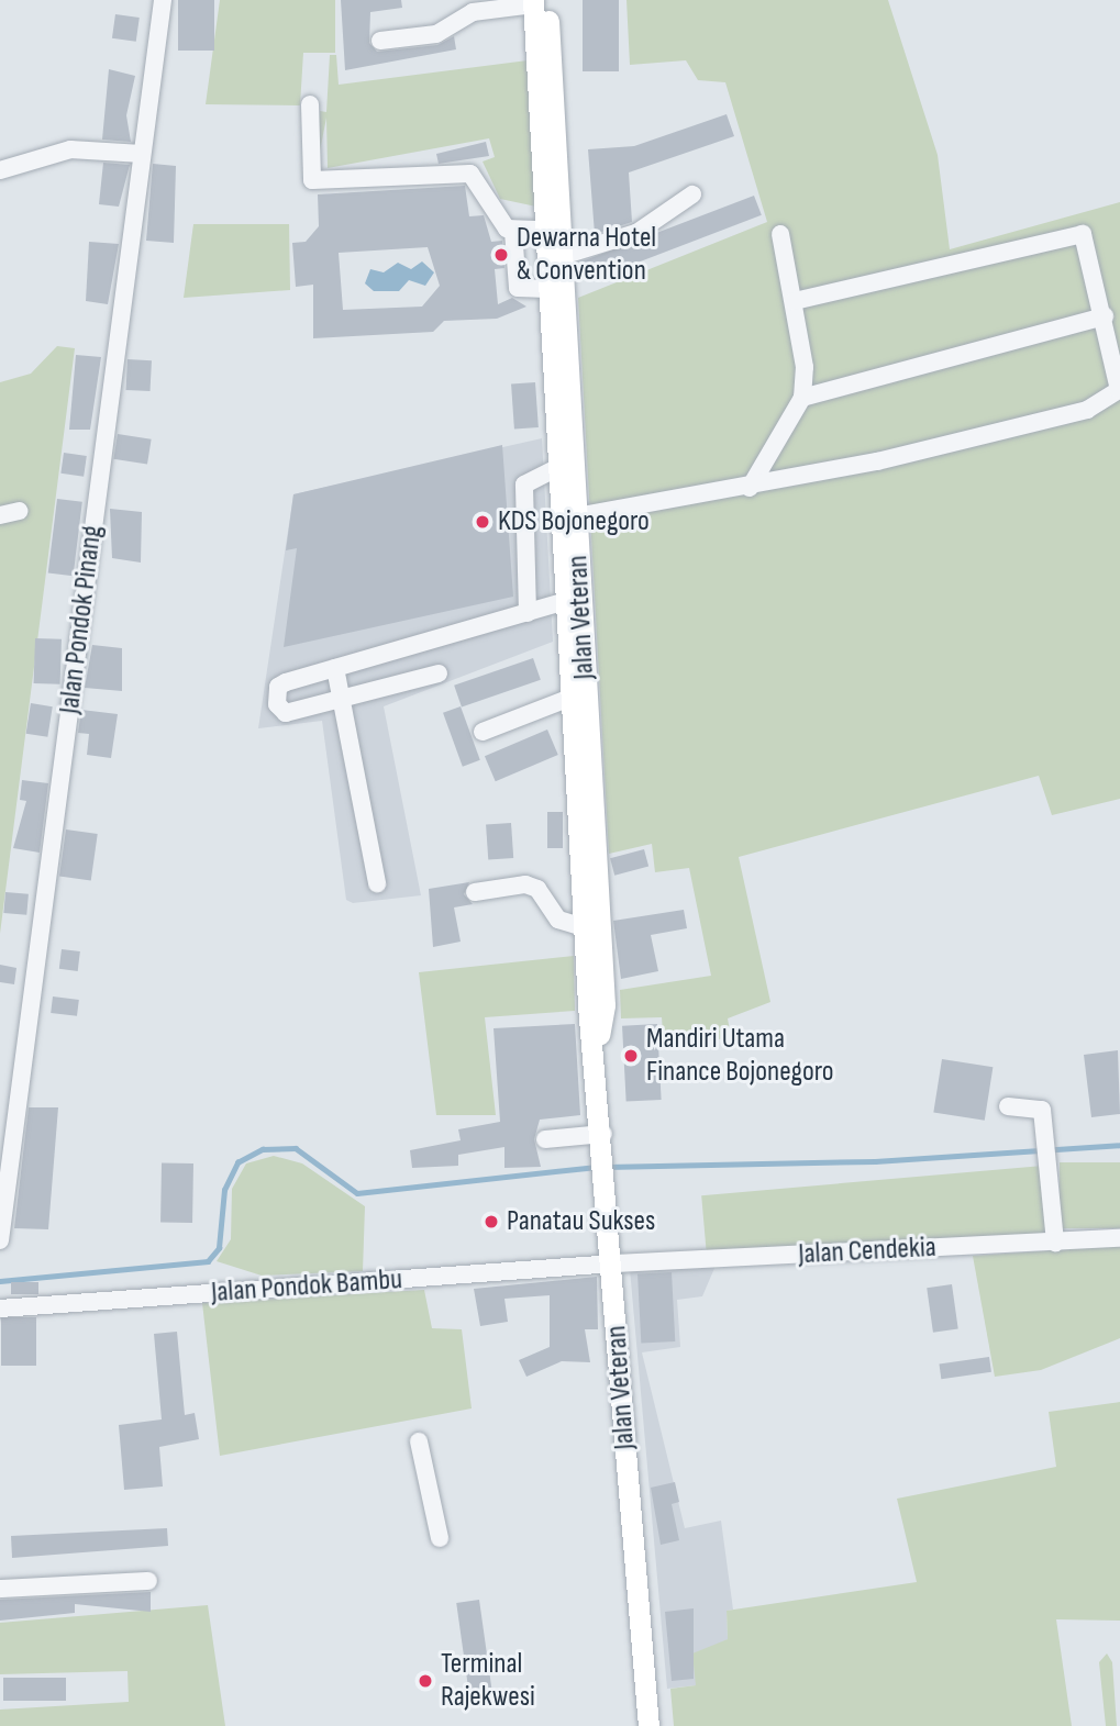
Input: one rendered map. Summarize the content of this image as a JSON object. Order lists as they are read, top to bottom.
{
  "streets": {
    "main road": ["Jalan Veteran"],
    "street": ["Jalan Pondok Pinang", "Jalan Cendekia", "Jalan Pondok Bambu"]
  },
  "crossings": [
    ["Jalan Veteran", "Jalan Cendekia"],
    ["Jalan Veteran", "Jalan Pondok Bambu"],
    ["Jalan Cendekia", "Jalan Pondok Bambu"]
  ],
  "places": [
    "Dewarna Hotel & Convention",
    "KDS Bojonegoro",
    "Mandiri Utama Finance Bojonegoro",
    "Panatau Sukses",
    "Terminal Rajekwesi"
  ]
}
